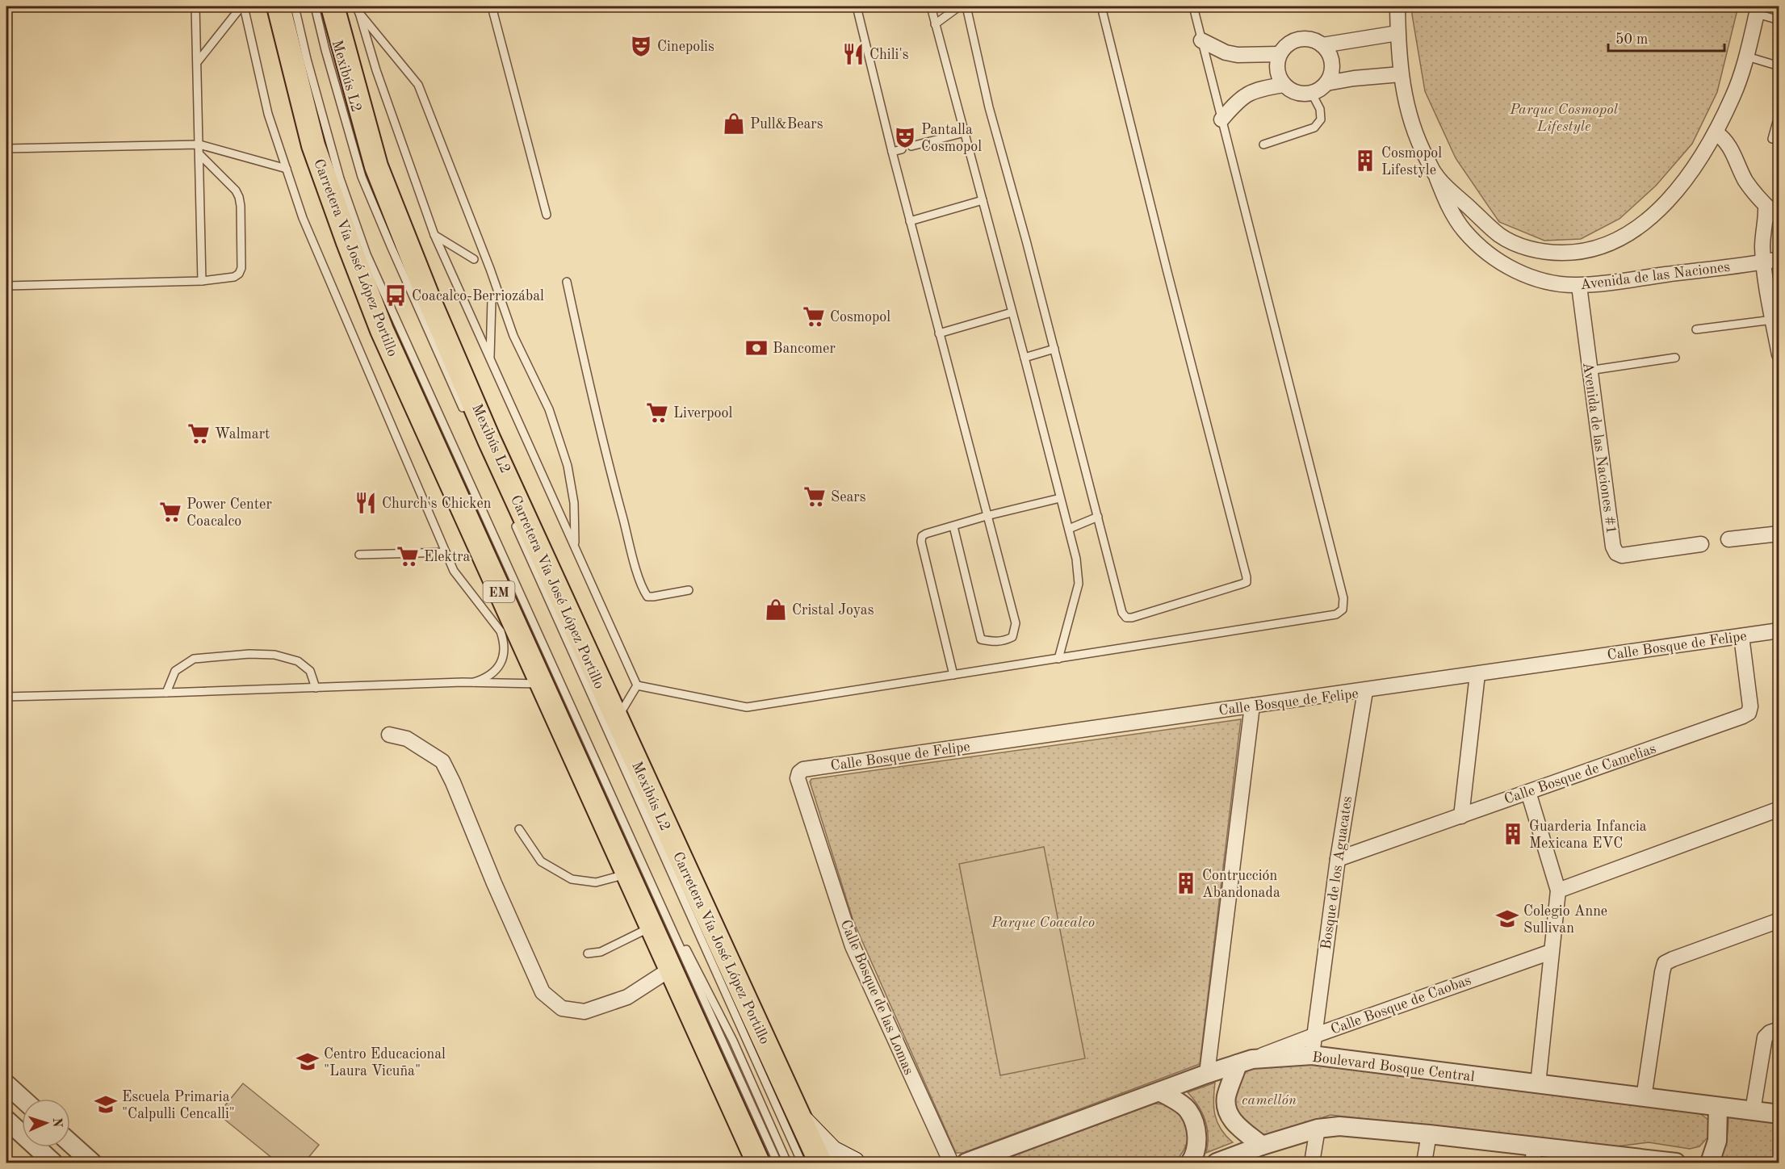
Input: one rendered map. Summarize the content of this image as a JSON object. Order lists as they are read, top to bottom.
{
  "streets": {
    "main road": ["Carretera Vía José López Portillo", "EM"],
    "street": [
      "Avenida de las Naciones",
      "Avenida de las Naciones #1",
      "Calle Bosque de Felipe",
      "Calle Bosque de Camelias",
      "Bosque de los Aguacates",
      "Calle Bosque de las Lomas",
      "Calle Bosque de Caobas",
      "Boulevard Bosque Central"
    ],
    "lane": ["Mexibús L2"]
  },
  "crossings": [
    ["Avenida de las Naciones", "Avenida de las Naciones #1"],
    ["Calle Bosque de Felipe", "Calle Bosque de Camelias"],
    ["Calle Bosque de Felipe", "Bosque de los Aguacates"],
    ["Calle Bosque de Felipe", "Calle Bosque de las Lomas"],
    ["Calle Bosque de Camelias", "Bosque de los Aguacates"],
    ["Bosque de los Aguacates", "Calle Bosque de Caobas"],
    ["Bosque de los Aguacates", "Boulevard Bosque Central"],
    ["Calle Bosque de Caobas", "Boulevard Bosque Central"]
  ],
  "parks": ["Parque Cosmopol Lifestyle", "Parque Coacalco", "camellón"],
  "places": {
    "theatre": ["Cinepolis", "Pantalla Cosmopol"],
    "restaurant": ["Chili's", "Church's Chicken"],
    "shop": ["Pull&Bears", "Cristal Joyas"],
    "building": ["Cosmopol Lifestyle", "Guarderia Infancia Mexicana EVC", "Contrucción Abandonada"],
    "bus stop": ["Coacalco-Berriozábal"],
    "supermarket": [
      "Cosmopol",
      "Liverpool",
      "Walmart",
      "Sears",
      "Power Center Coacalco",
      "Elektra"
    ],
    "bank": ["Bancomer"],
    "school or university": ["Colegio Anne Sullivan", "Centro Educacional \"Laura Vicuña\"", "Escuela Primaria \"Calpulli Cencalli\""]
  },
  "scale_bar": "50 m",
  "north": "right"
}
